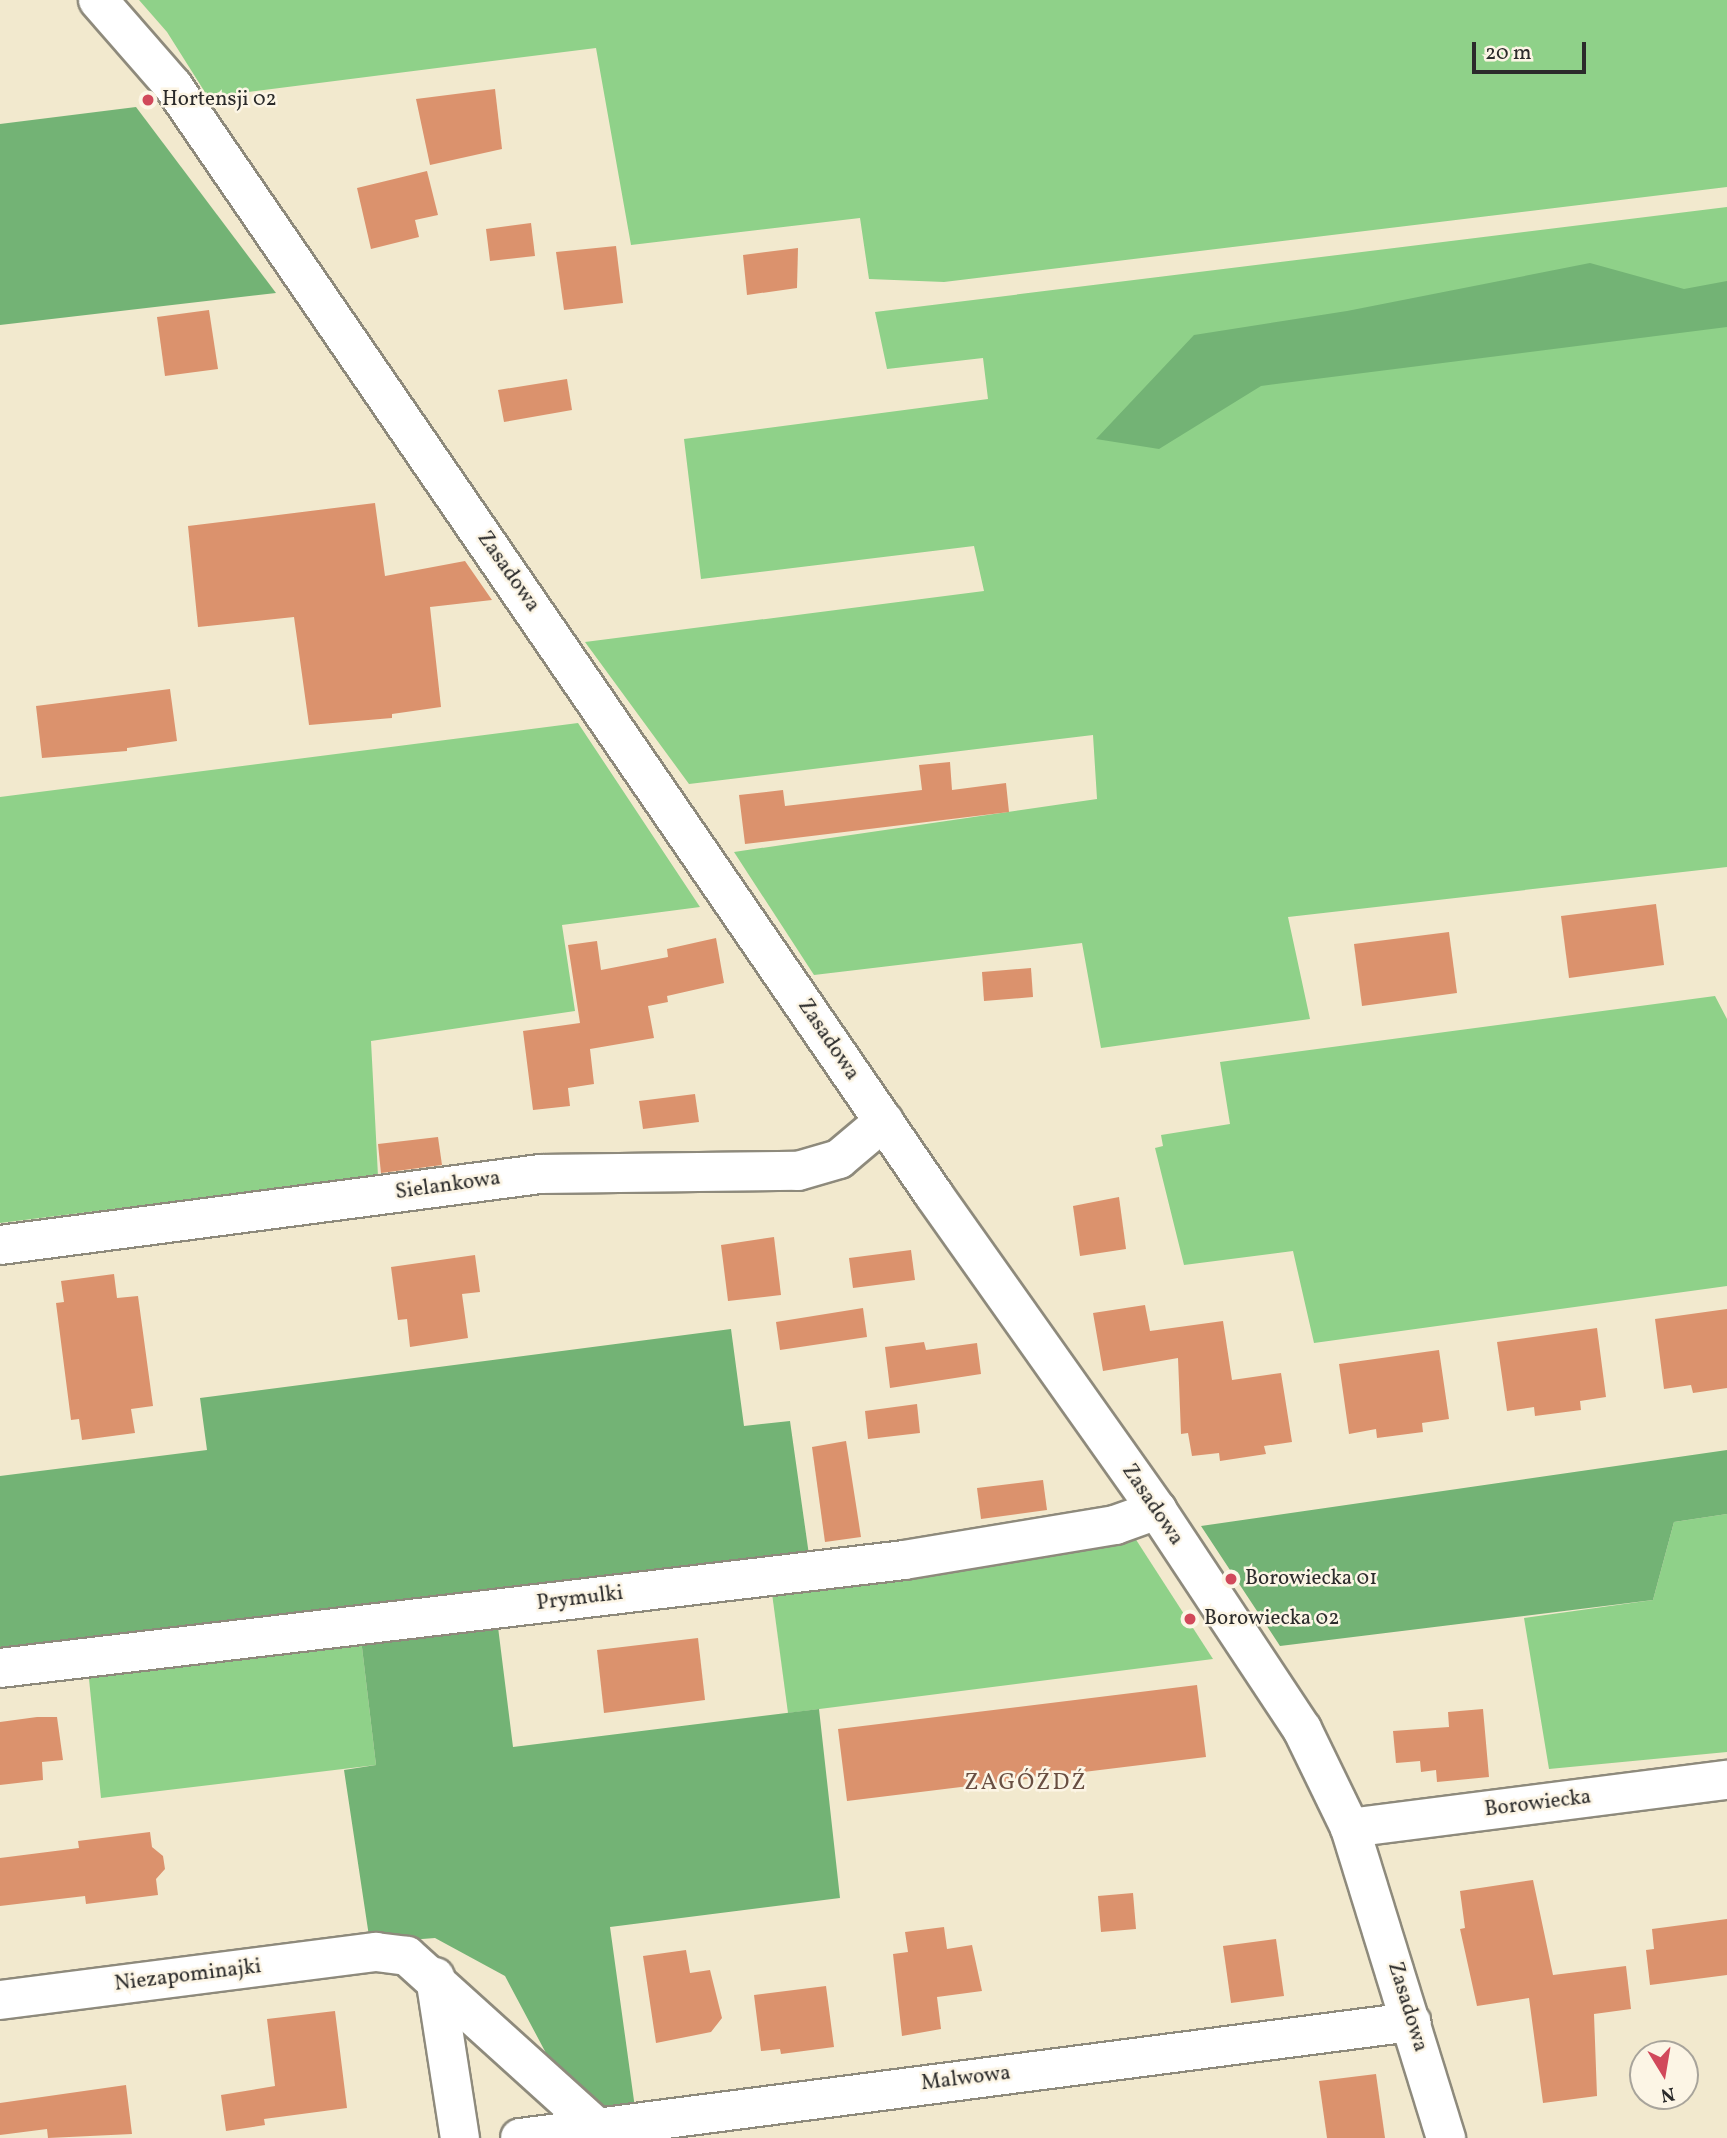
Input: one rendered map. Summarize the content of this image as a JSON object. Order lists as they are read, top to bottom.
{
  "streets": {
    "street": [
      "Zasadowa",
      "Sielankowa",
      "Prymulki",
      "Borowiecka",
      "Niezapominajki",
      "Malwowa"
    ]
  },
  "crossings": [
    ["Zasadowa", "Sielankowa"],
    ["Zasadowa", "Prymulki"],
    ["Zasadowa", "Borowiecka"],
    ["Zasadowa", "Malwowa"],
    ["Niezapominajki", "Malwowa"]
  ],
  "districts": ["ZAGÓŹDŹ"],
  "places": ["Hortensji 02", "Borowiecka 01", "Borowiecka 02"],
  "scale_bar": "20 m",
  "north": "bottom"
}
